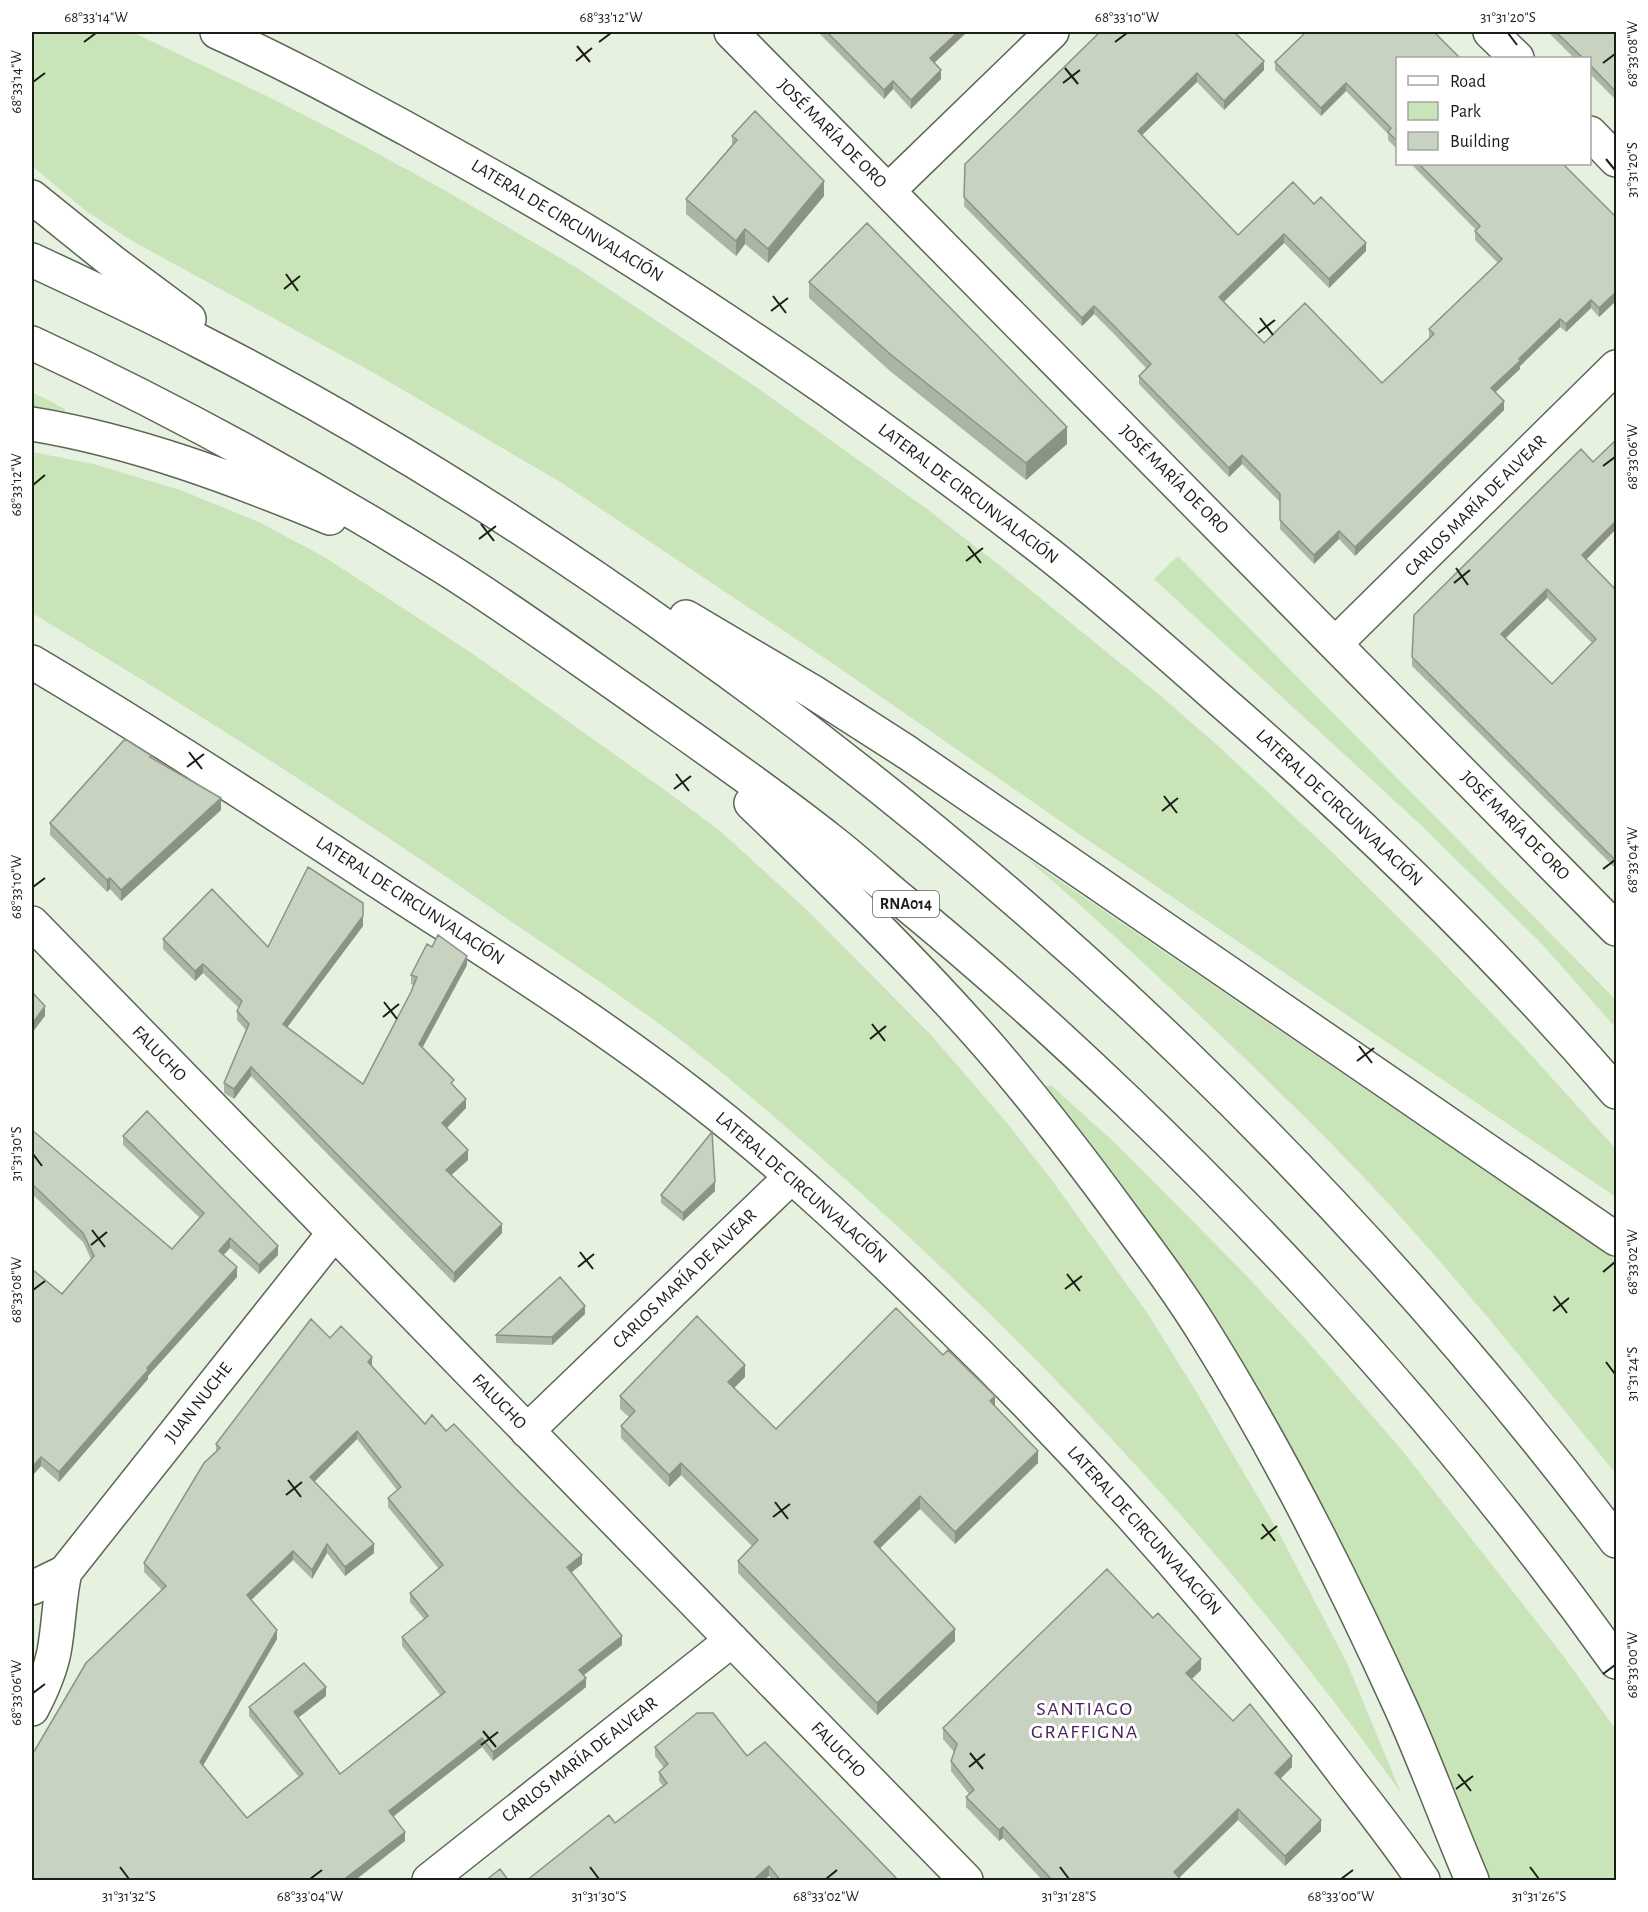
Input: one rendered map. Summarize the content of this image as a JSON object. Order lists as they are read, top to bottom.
{
  "streets": {
    "main road": [
      "JOSÉ MARÍA DE ORO",
      "LATERAL DE CIRCUNVALACIÓN",
      "CARLOS MARÍA DE ALVEAR",
      "RNA014",
      "FALUCHO",
      "JUAN NUCHE"
    ]
  },
  "crossings": [
    ["JOSÉ MARÍA DE ORO", "CARLOS MARÍA DE ALVEAR"],
    ["LATERAL DE CIRCUNVALACIÓN", "CARLOS MARÍA DE ALVEAR"],
    ["CARLOS MARÍA DE ALVEAR", "FALUCHO"],
    ["FALUCHO", "JUAN NUCHE"]
  ],
  "districts": ["SANTIAGO GRAFFIGNA"],
  "legend": ["Road", "Park", "Building"],
  "coordinates": [
    "68°33'14\"W",
    "68°33'12\"W",
    "68°33'10\"W",
    "31°31'20\"S",
    "68°33'08\"W",
    "68°33'06\"W",
    "68°33'04\"W",
    "31°31'30\"S",
    "68°33'02\"W",
    "31°31'24\"S",
    "68°33'00\"W",
    "31°31'32\"S",
    "31°31'28\"S",
    "31°31'26\"S"
  ]
}
